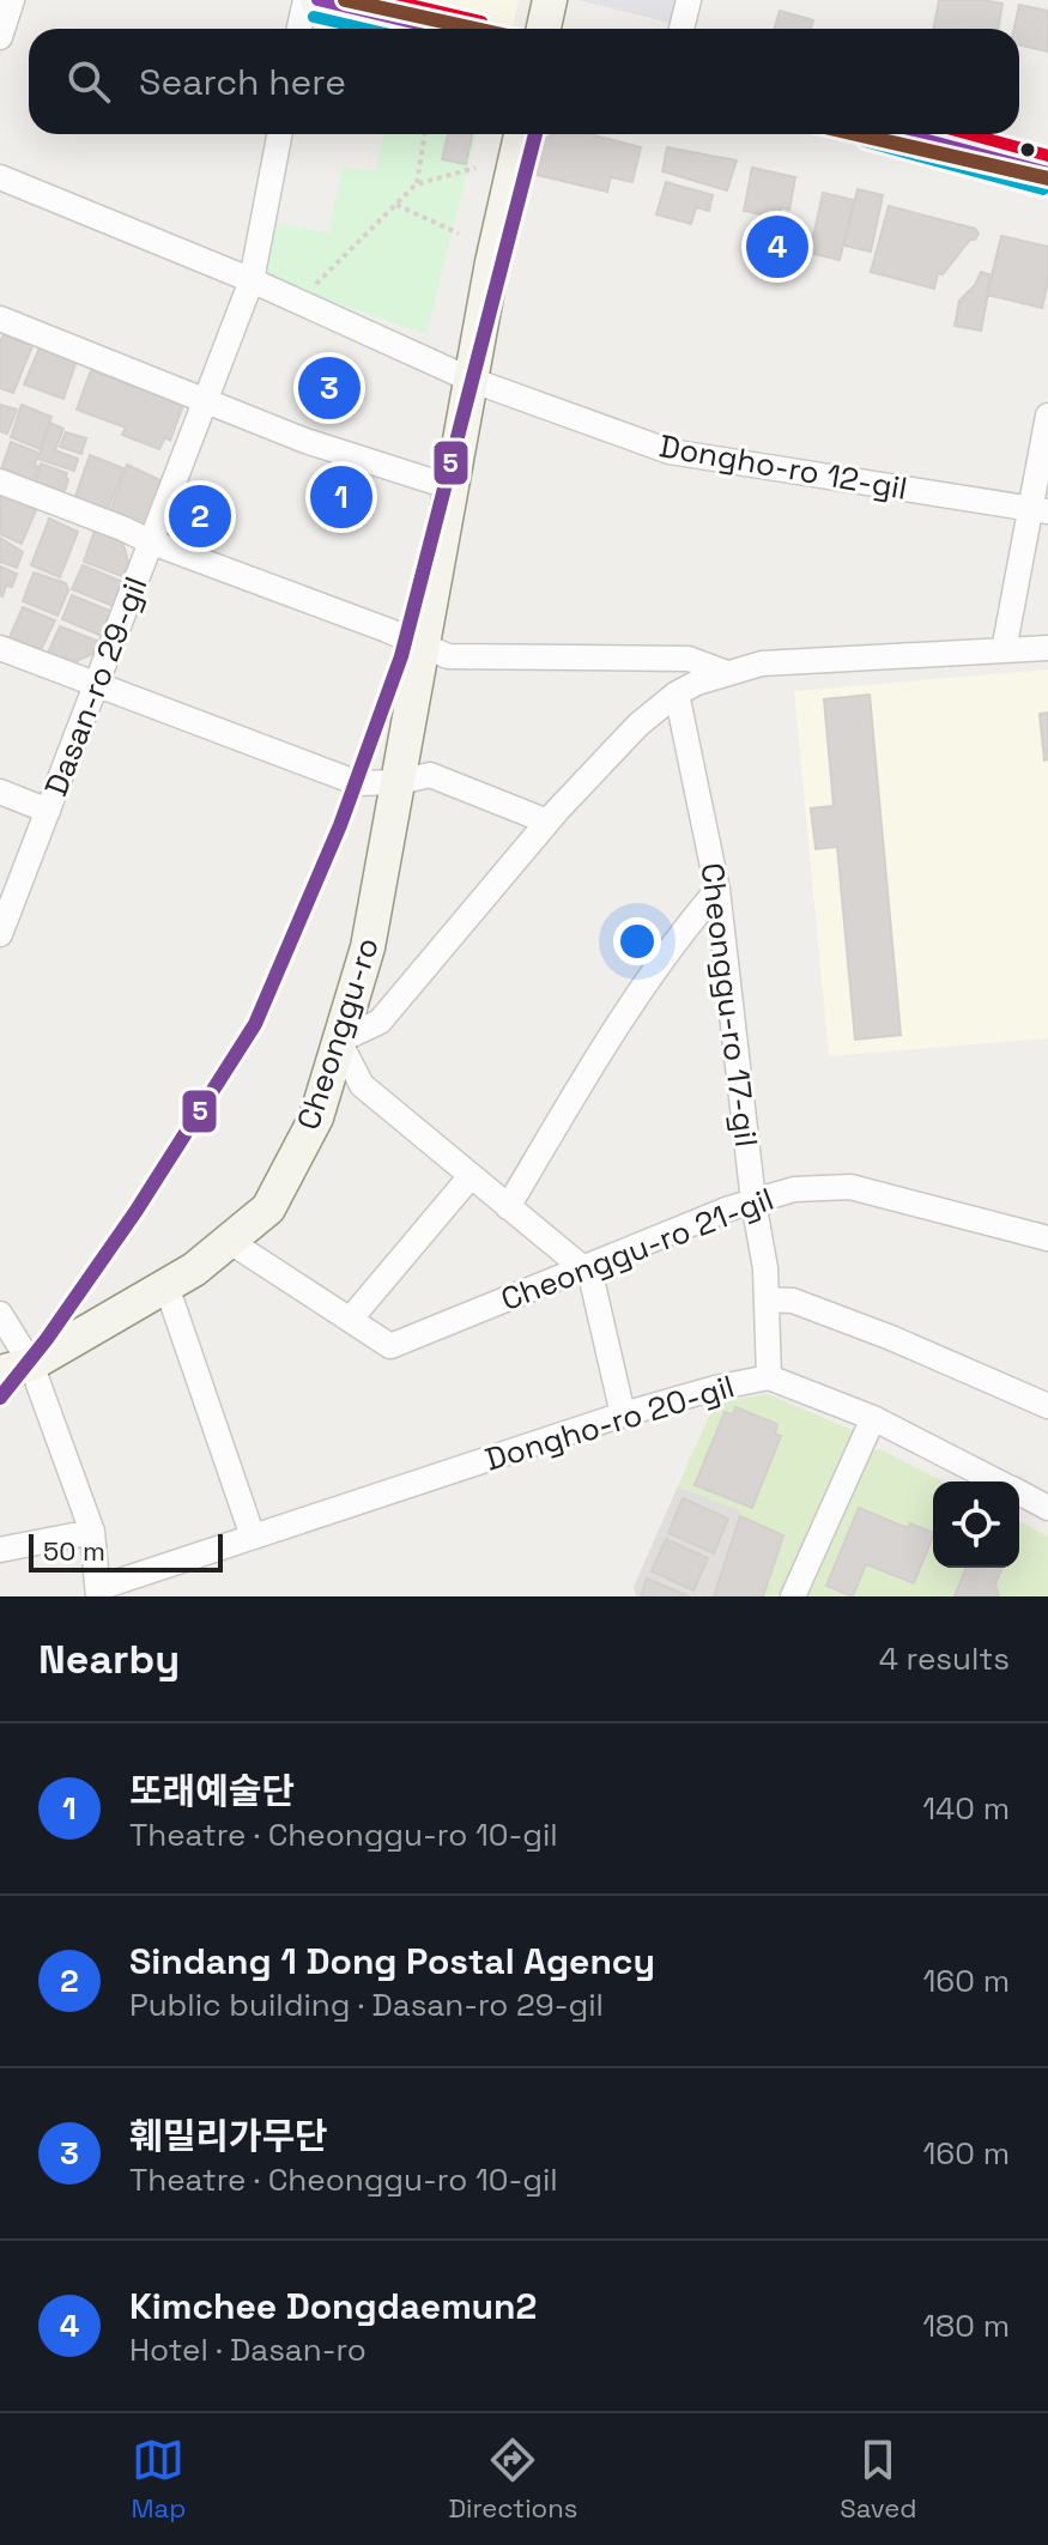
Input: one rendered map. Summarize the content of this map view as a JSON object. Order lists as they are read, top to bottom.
{
  "streets": {
    "street": [
      "Dongho-ro 12-gil",
      "Dasan-ro 29-gil",
      "Cheonggu-ro 17-gil",
      "Cheonggu-ro",
      "Cheonggu-ro 21-gil",
      "Dongho-ro 20-gil"
    ]
  },
  "crossings": [
    ["Dongho-ro 12-gil", "Dasan-ro 29-gil"],
    ["Dongho-ro 12-gil", "Cheonggu-ro"],
    ["Cheonggu-ro 17-gil", "Cheonggu-ro 21-gil"],
    ["Cheonggu-ro 17-gil", "Dongho-ro 20-gil"],
    ["Cheonggu-ro", "Cheonggu-ro 21-gil"]
  ],
  "lines": ["transit line 5"],
  "scale_bar": "50 m",
  "page": {
    "search": "Search here",
    "pins": [
      "4",
      "3",
      "1",
      "2"
    ],
    "scale": "50 m",
    "heading": ["Nearby", "4 results"],
    "list": [
      {
        "mark": "1",
        "name": "또래예술단",
        "note": "Theatre · Cheonggu-ro 10-gil",
        "value": "140 m"
      },
      {
        "mark": "2",
        "name": "Sindang 1 Dong Postal Agency",
        "note": "Public building · Dasan-ro 29-gil",
        "value": "160 m"
      },
      {
        "mark": "3",
        "name": "훼밀리가무단",
        "note": "Theatre · Cheonggu-ro 10-gil",
        "value": "160 m"
      },
      {
        "mark": "4",
        "name": "Kimchee Dongdaemun2",
        "note": "Hotel · Dasan-ro",
        "value": "180 m"
      }
    ],
    "nav": ["Map", "Directions", "Saved"]
  }
}
